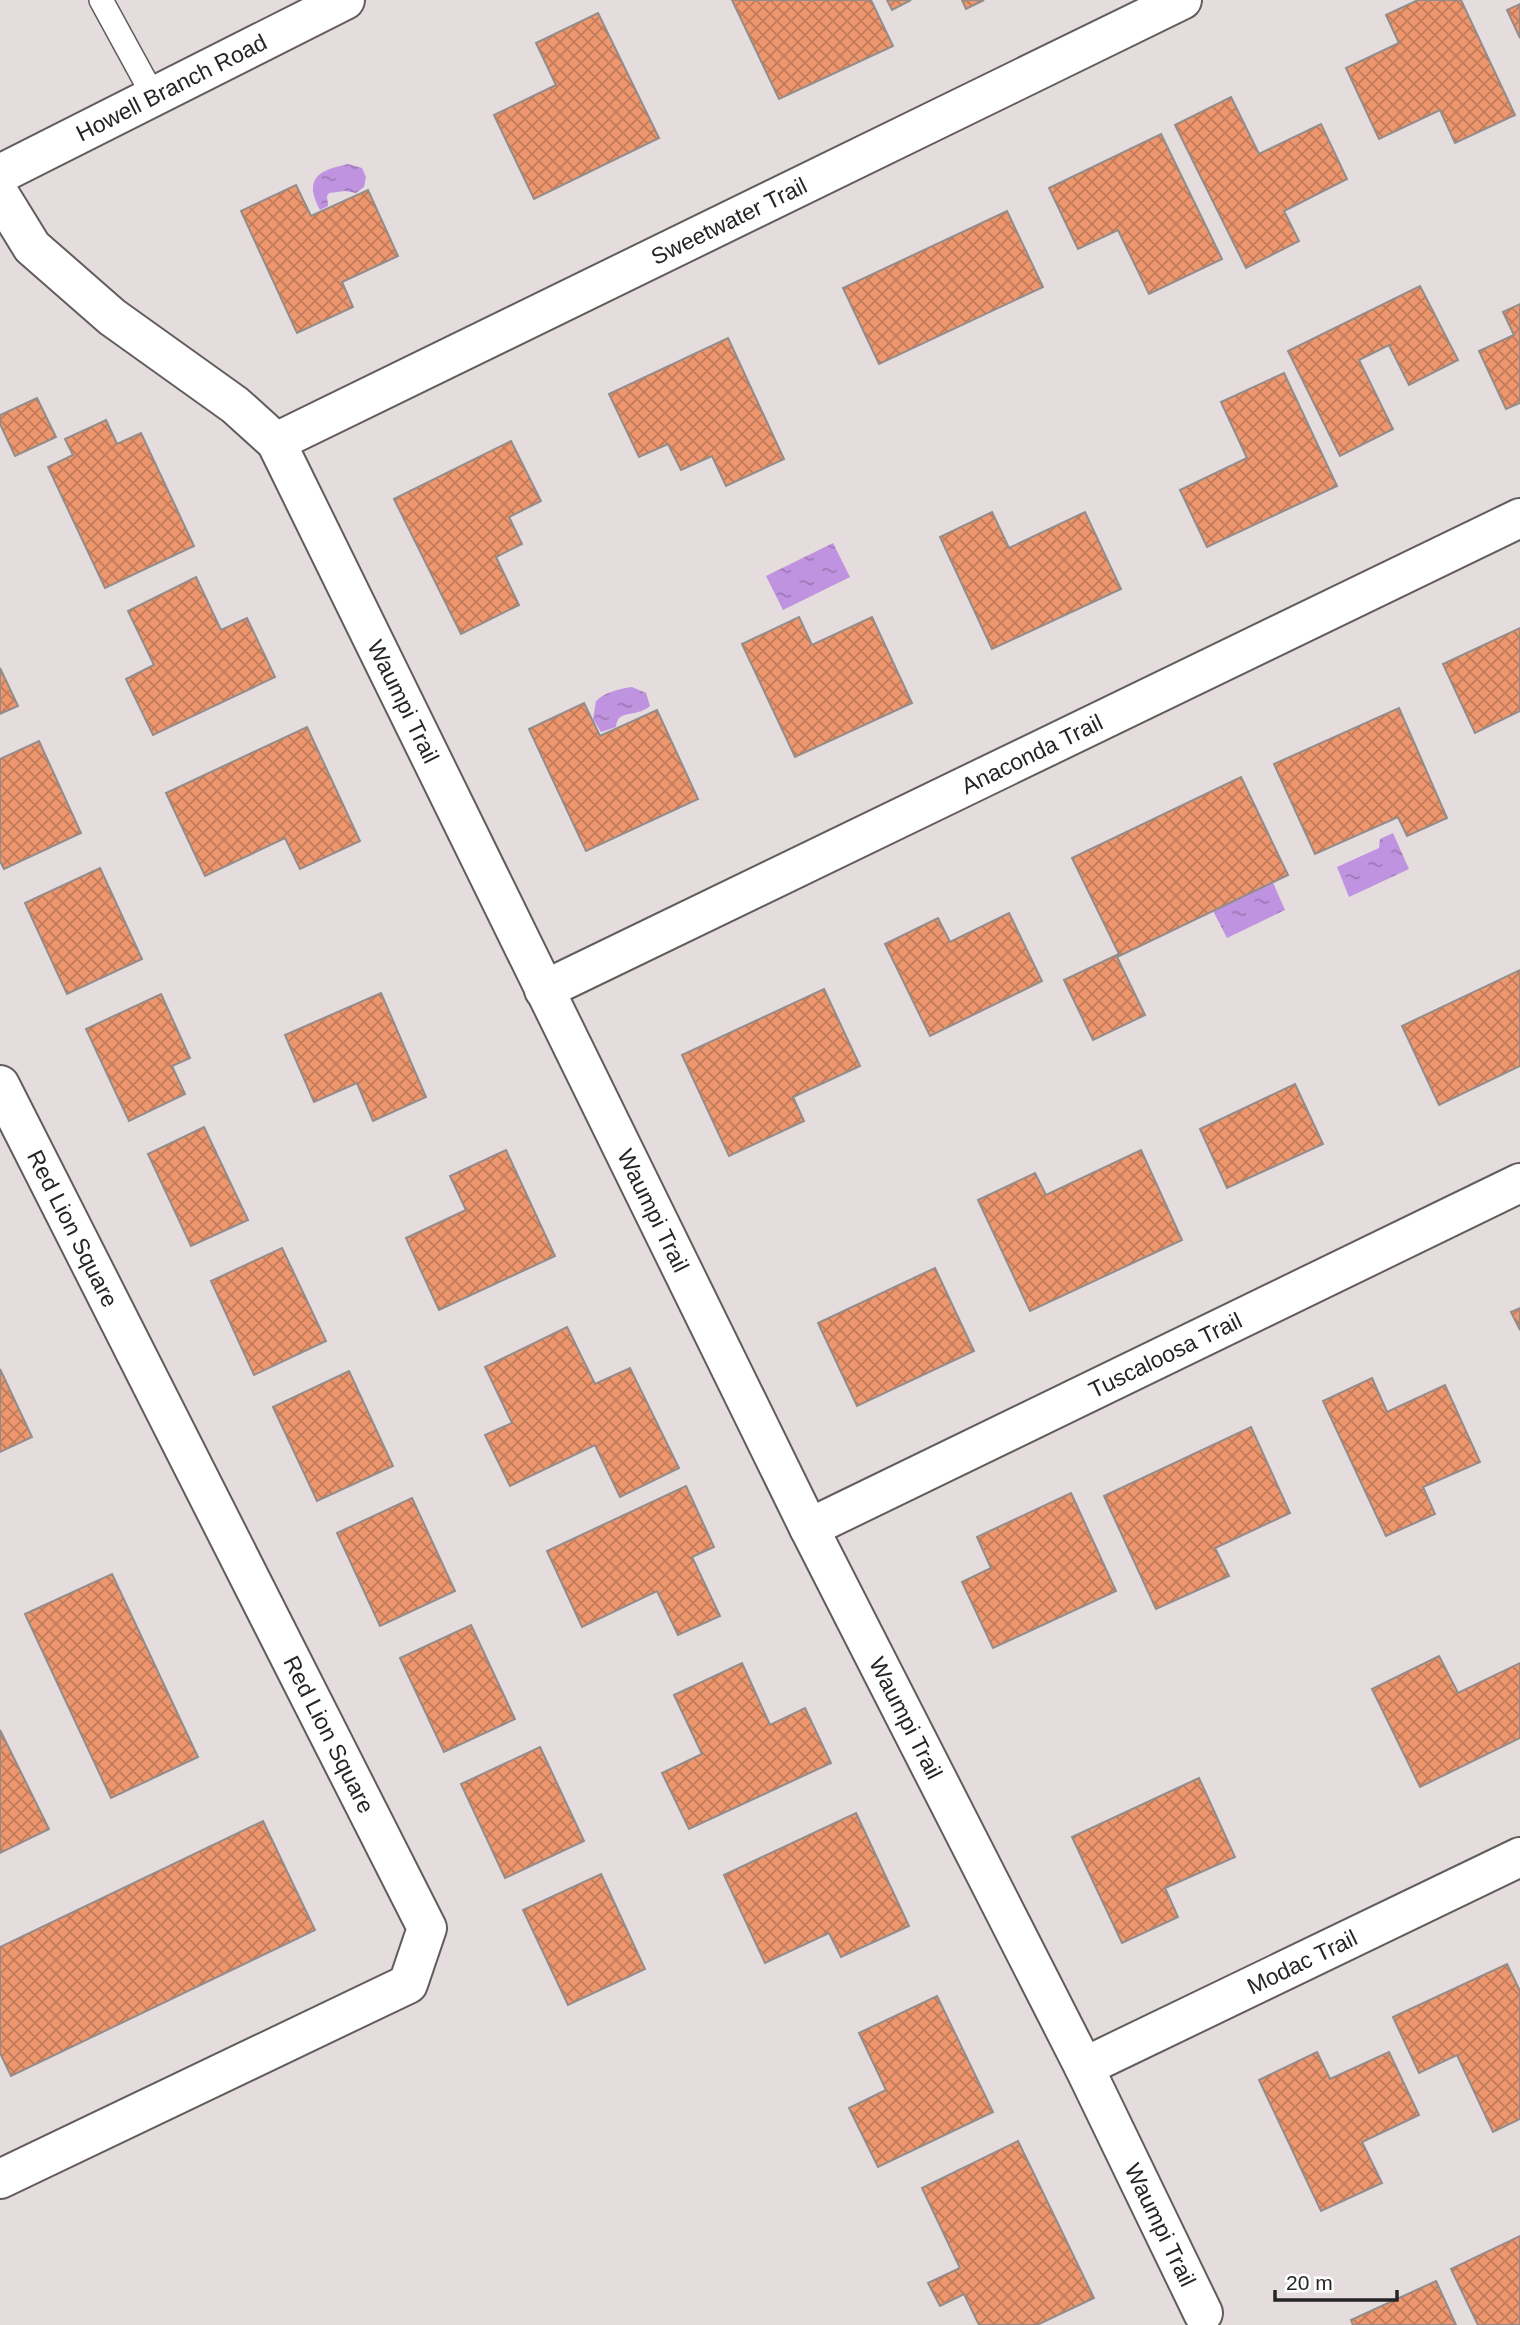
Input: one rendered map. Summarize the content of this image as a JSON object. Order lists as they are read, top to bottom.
{
  "streets": {
    "street": [
      "Howell Branch Road",
      "Sweetwater Trail",
      "Waumpi Trail",
      "Anaconda Trail",
      "Red Lion Square",
      "Tuscaloosa Trail",
      "Modac Trail"
    ]
  },
  "crossings": [
    ["Sweetwater Trail", "Waumpi Trail"],
    ["Waumpi Trail", "Anaconda Trail"],
    ["Waumpi Trail", "Tuscaloosa Trail"],
    ["Waumpi Trail", "Modac Trail"]
  ],
  "scale_bar": "20 m"
}
